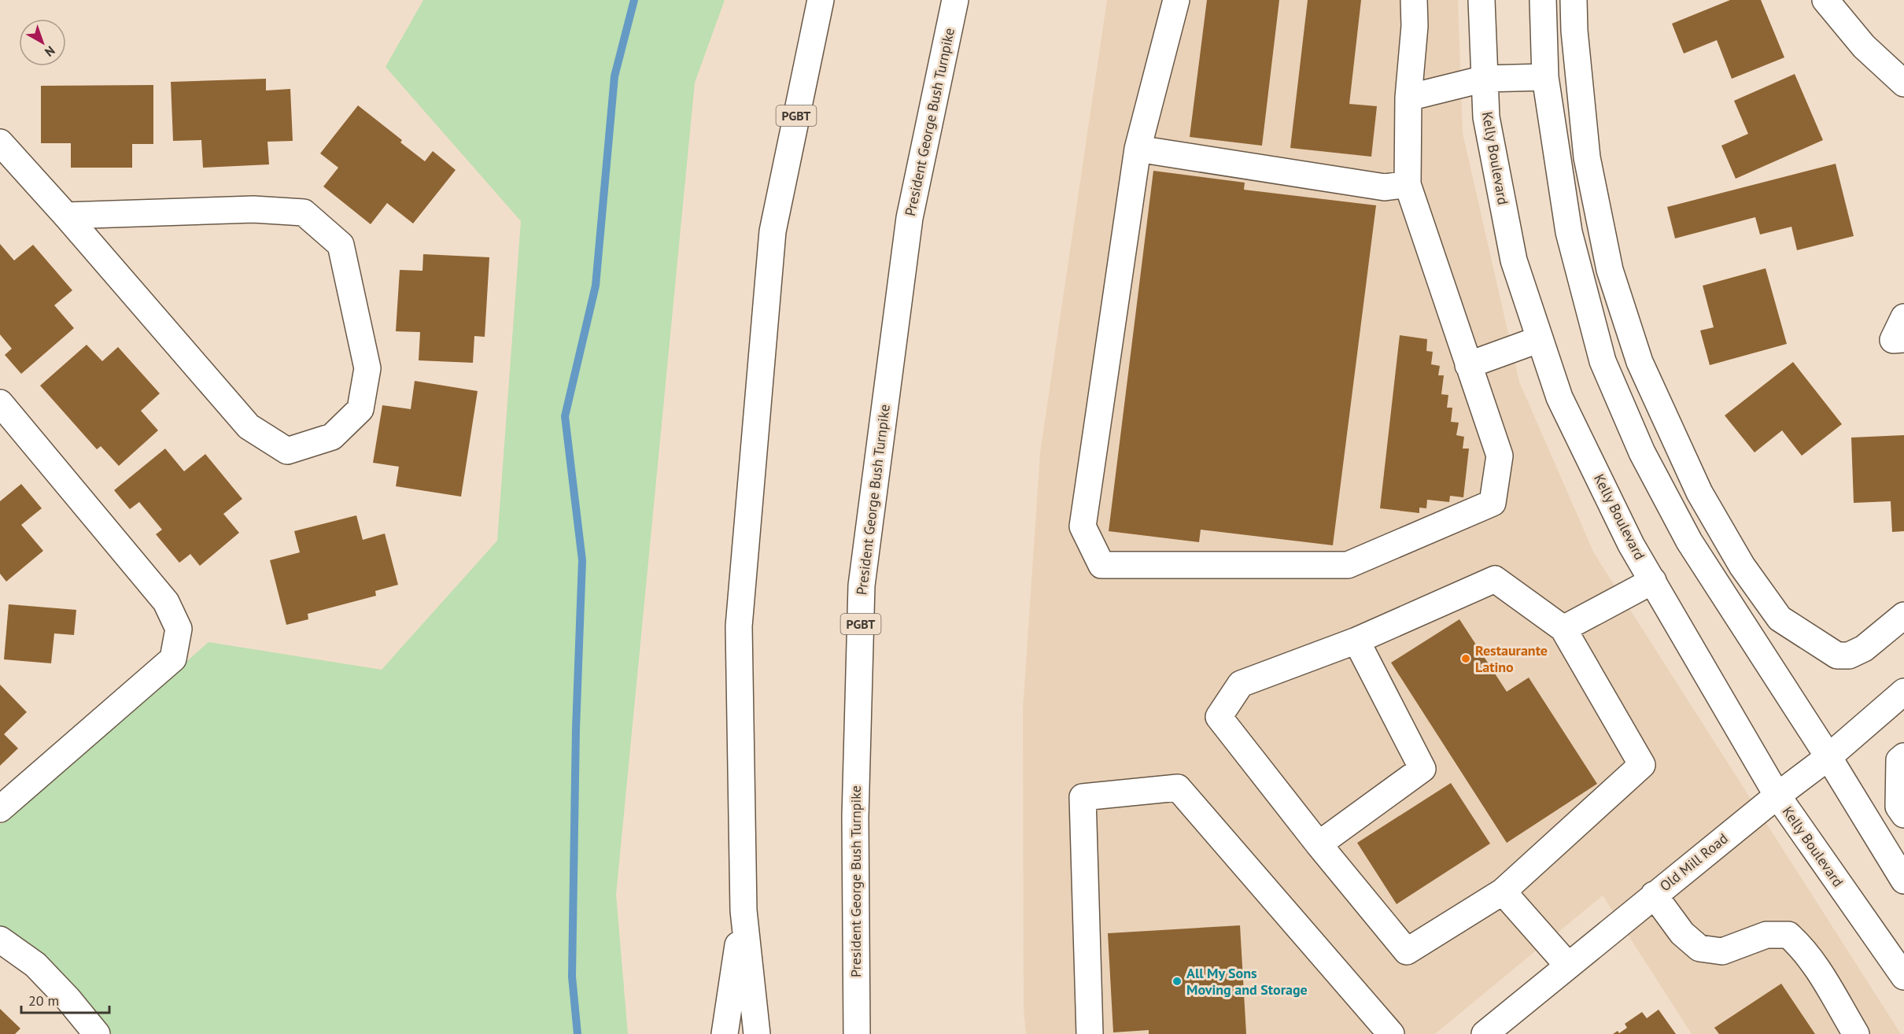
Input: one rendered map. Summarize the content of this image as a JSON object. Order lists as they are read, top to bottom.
{
  "streets": {
    "main road": [
      "PGBT",
      "President George Bush Turnpike",
      "Kelly Boulevard",
      "Old Mill Road"
    ]
  },
  "crossings": [
    ["Kelly Boulevard", "Old Mill Road"]
  ],
  "places": ["Restaurante Latino", "All My Sons Moving and Storage"],
  "scale_bar": "20 m",
  "north": "bottom right"
}
